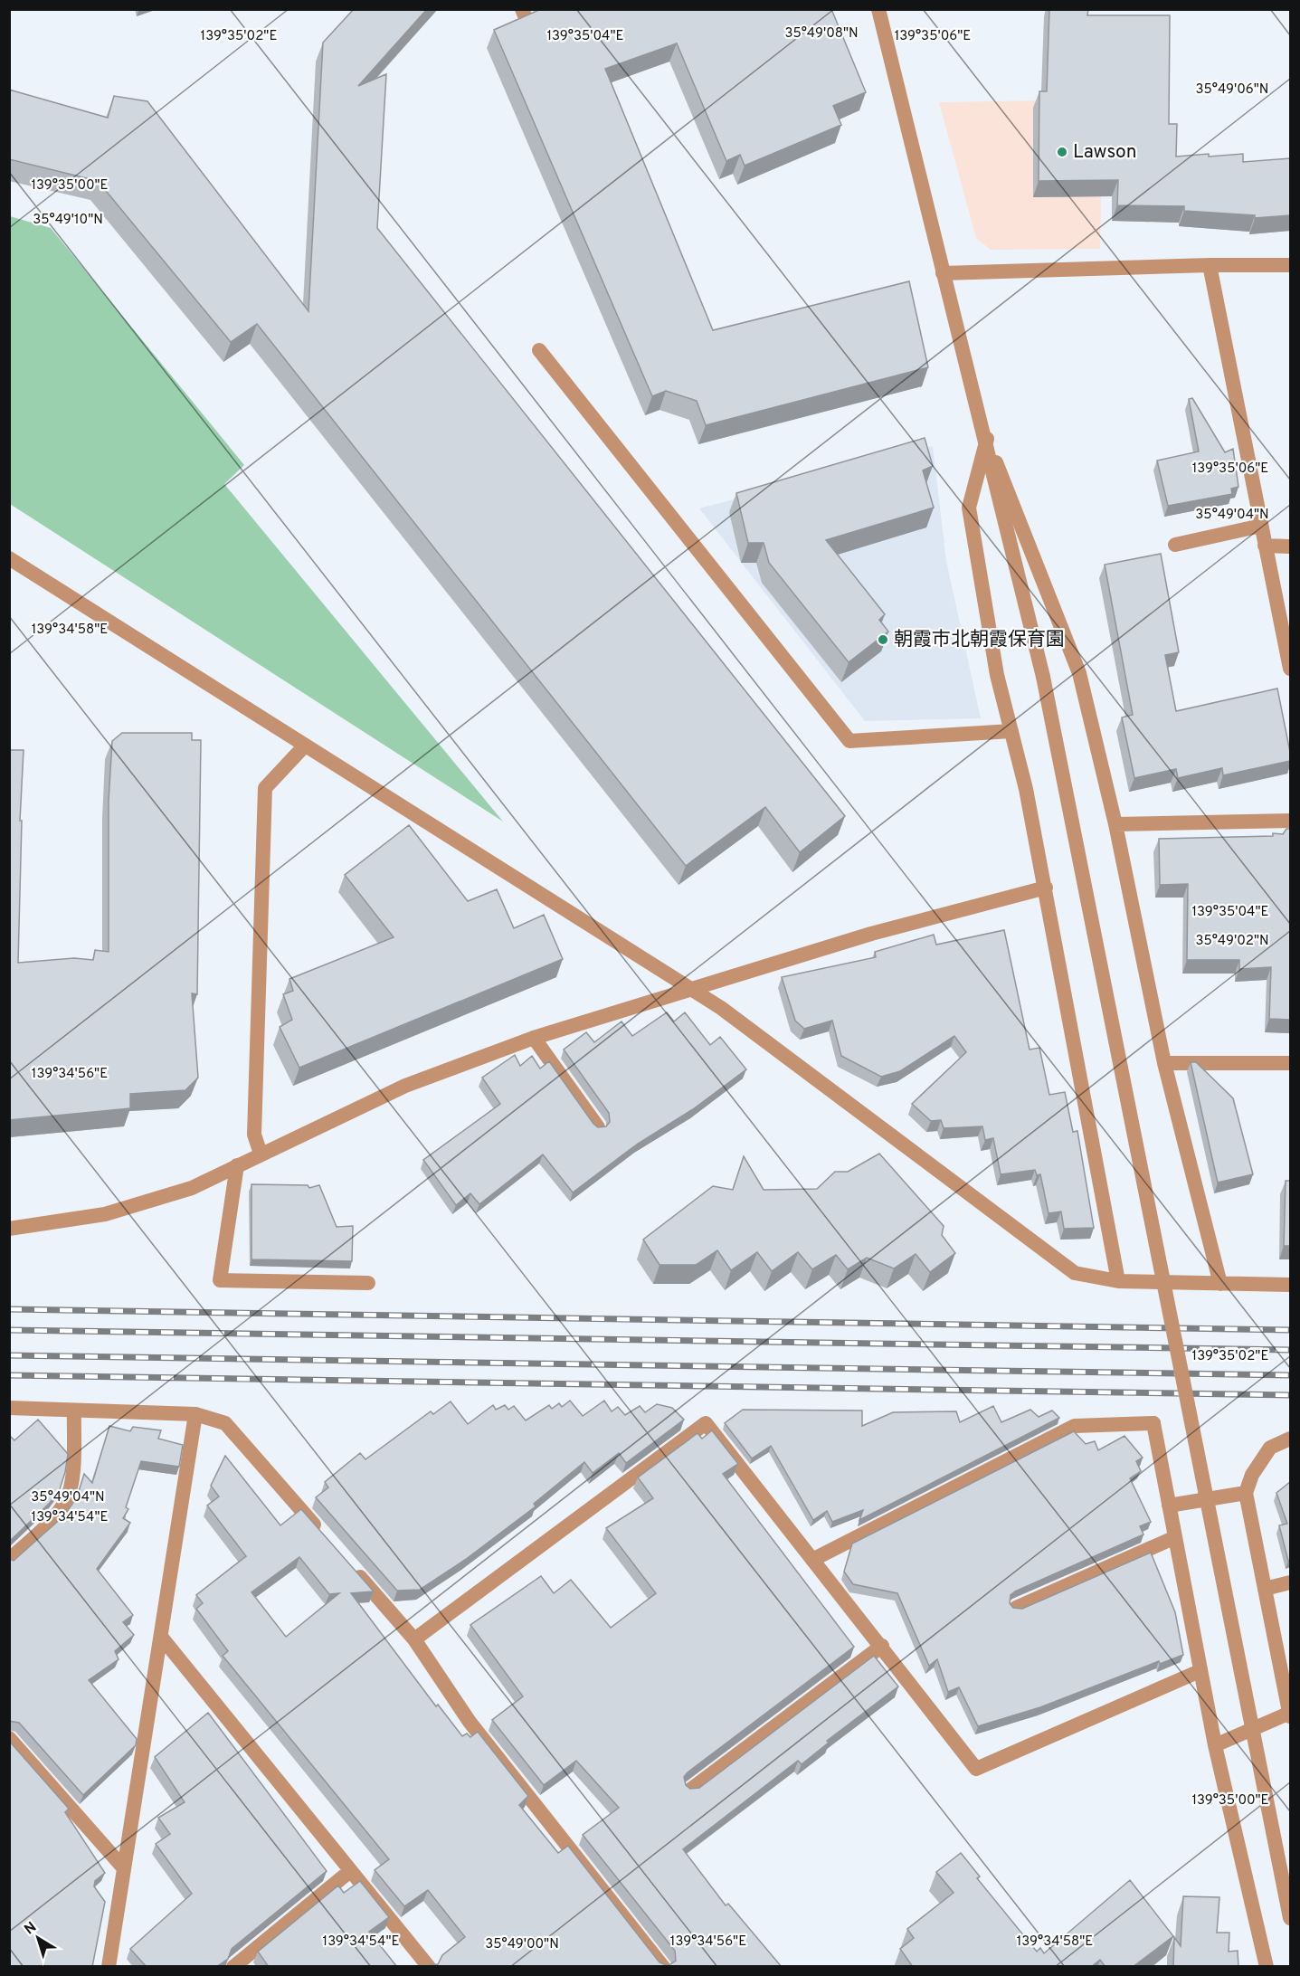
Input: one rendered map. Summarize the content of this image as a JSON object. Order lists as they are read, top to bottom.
{
  "places": ["Lawson", "朝霞市北朝霞保育園"],
  "north": "top left",
  "coordinates": [
    "35°49'08\"N",
    "139°35'06\"E",
    "139°35'02\"E",
    "139°35'04\"E",
    "35°49'06\"N",
    "139°35'00\"E",
    "35°49'10\"N",
    "35°49'04\"N",
    "139°34'58\"E",
    "35°49'02\"N",
    "139°34'56\"E",
    "139°34'54\"E",
    "35°49'00\"N"
  ]
}
